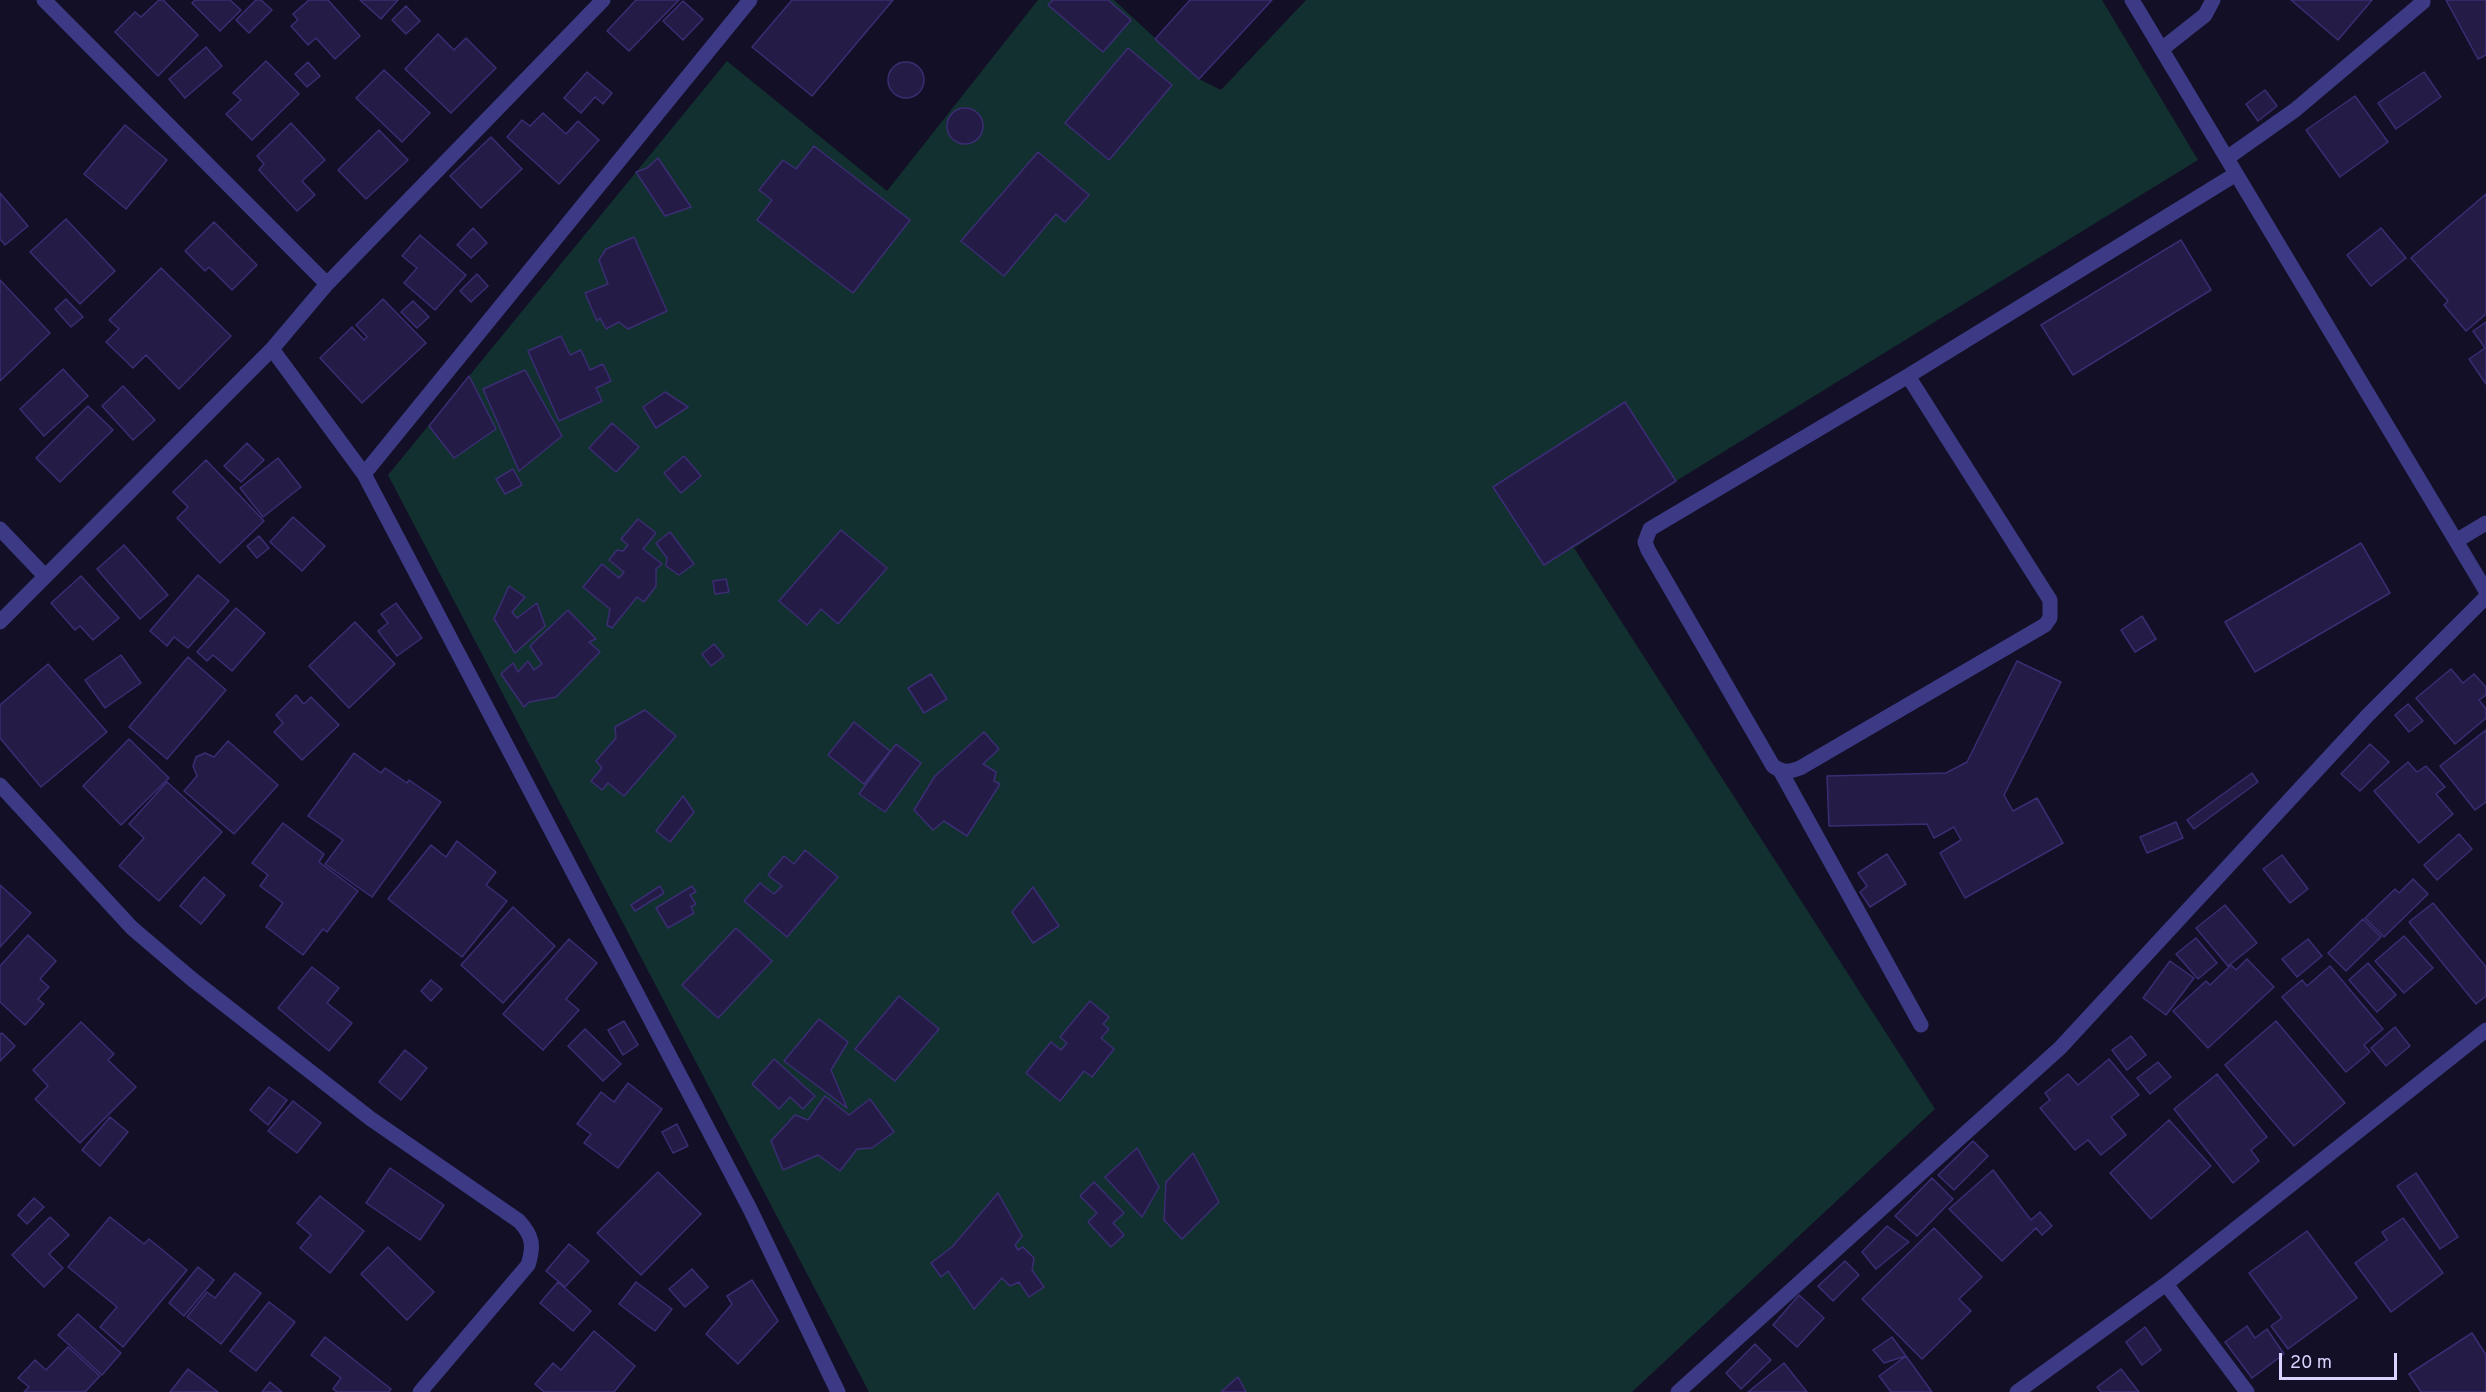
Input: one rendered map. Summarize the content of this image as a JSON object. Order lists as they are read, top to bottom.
{
  "scale_bar": "20 m"
}
